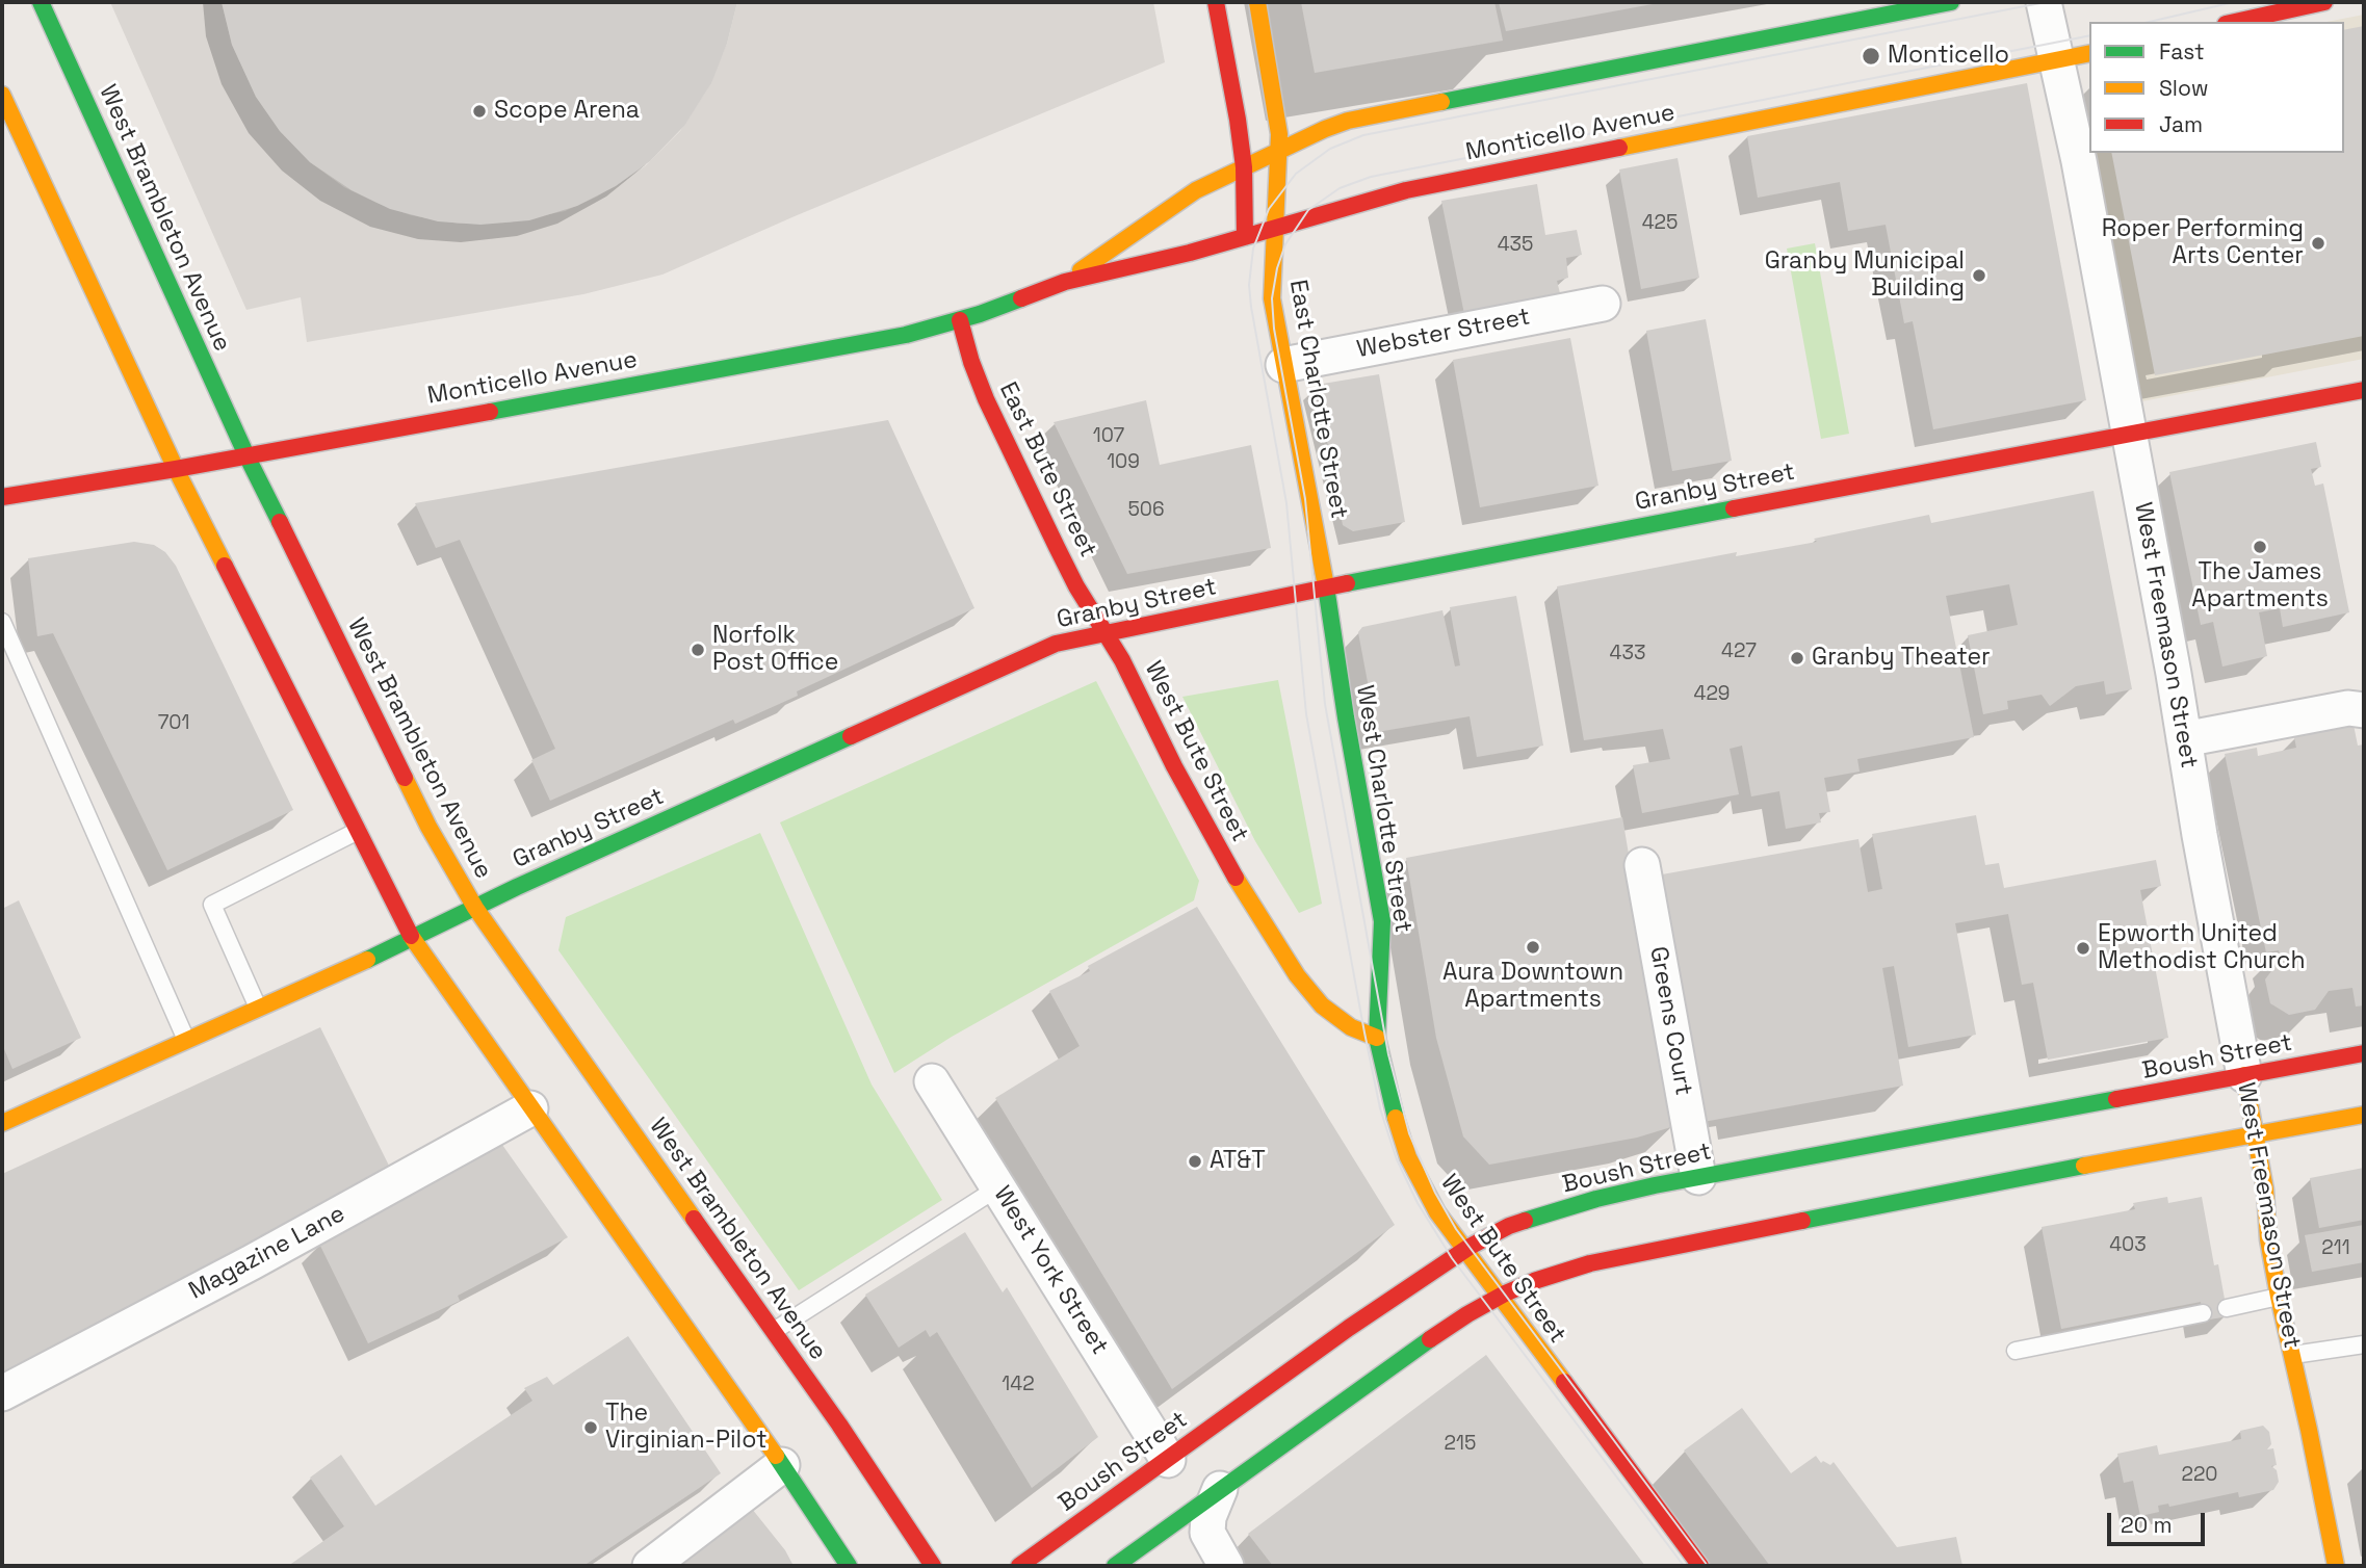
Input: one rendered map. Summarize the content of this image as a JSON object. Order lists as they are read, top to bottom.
{
  "streets": {
    "main road": [
      "Monticello Avenue",
      "West Brambleton Avenue",
      "East Charlotte Street",
      "East Bute Street",
      "Granby Street",
      "West Freemason Street",
      "West Bute Street",
      "West Charlotte Street",
      "Boush Street"
    ],
    "street": [
      "Webster Street",
      "Greens Court",
      "Magazine Lane",
      "West York Street"
    ]
  },
  "crossings": [
    ["Monticello Avenue", "West Brambleton Avenue"],
    ["Monticello Avenue", "East Charlotte Street"],
    ["Monticello Avenue", "East Bute Street"],
    ["Monticello Avenue", "West Freemason Street"],
    ["West Brambleton Avenue", "Granby Street"],
    ["Webster Street", "East Charlotte Street"],
    ["East Charlotte Street", "Granby Street"],
    ["East Charlotte Street", "West Charlotte Street"],
    ["East Bute Street", "Granby Street"],
    ["East Bute Street", "West Bute Street"],
    ["Granby Street", "West Freemason Street"],
    ["Granby Street", "West Bute Street"],
    ["Granby Street", "West Charlotte Street"],
    ["West Freemason Street", "Boush Street"],
    ["West Bute Street", "West Charlotte Street"],
    ["West Bute Street", "Boush Street"],
    ["Greens Court", "Boush Street"],
    ["Boush Street", "West York Street"]
  ],
  "places": [
    "Monticello",
    "Scope Arena",
    "Roper Performing Arts Center",
    "Granby Municipal Building",
    "The James Apartments",
    "Norfolk Post Office",
    "Granby Theater",
    "Aura Downtown Apartments",
    "Epworth United Methodist Church",
    "AT&T",
    "The Virginian-Pilot"
  ],
  "house_numbers": [
    "425",
    "435",
    "107",
    "109",
    "506",
    "427",
    "433",
    "429",
    "701",
    "403",
    "211",
    "142",
    "215",
    "220"
  ],
  "legend": ["Fast", "Slow", "Jam"],
  "scale_bar": "20 m"
}
